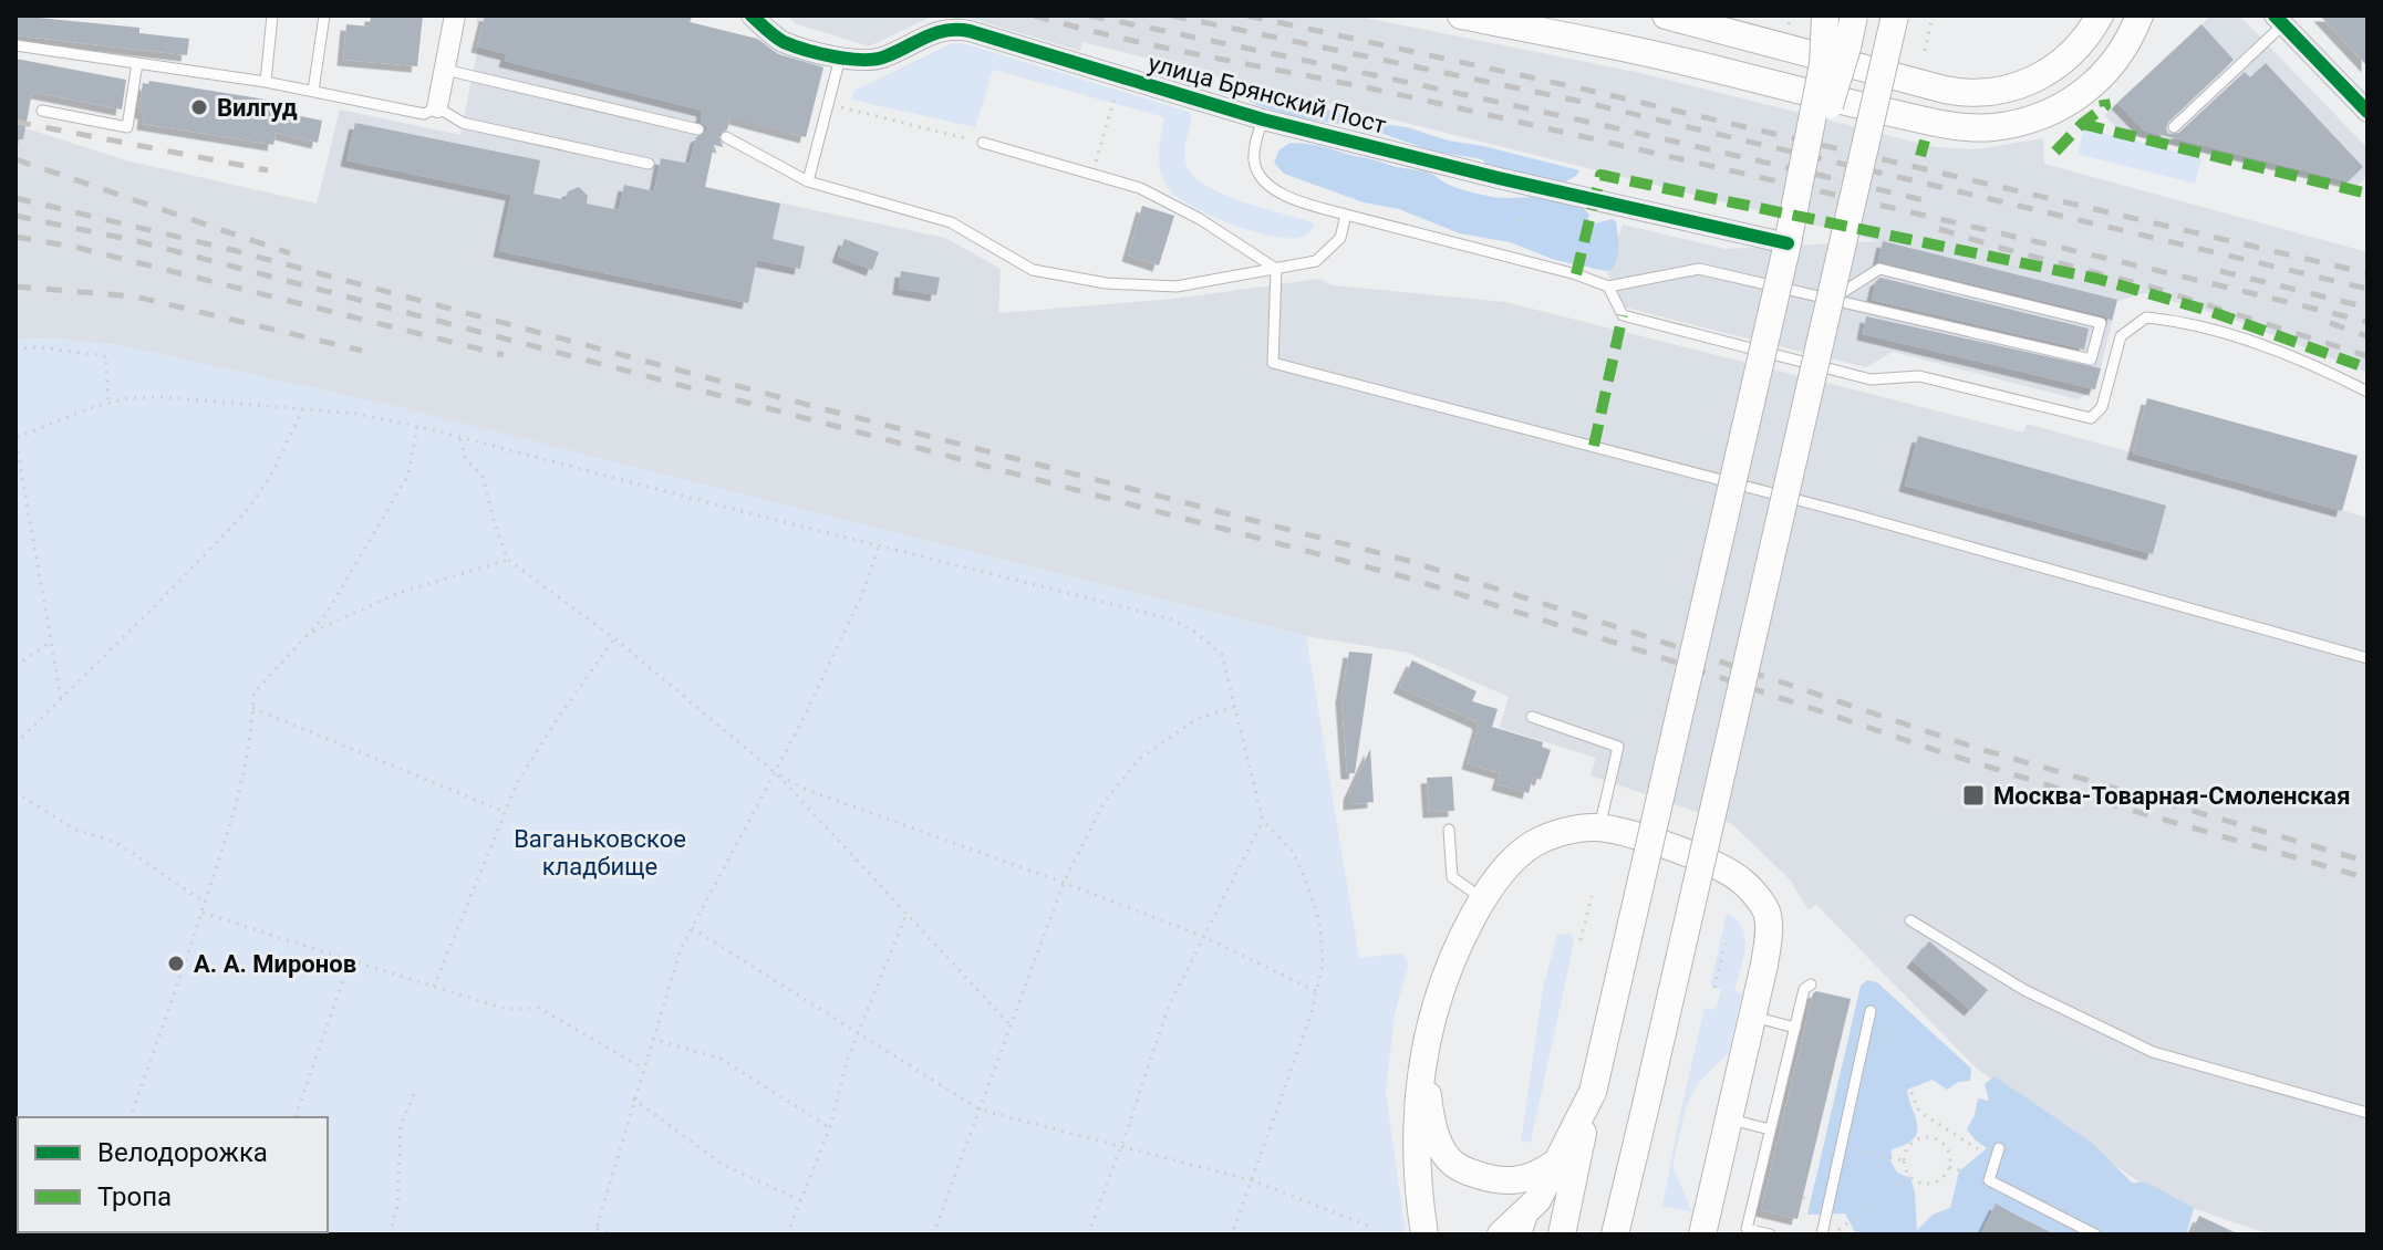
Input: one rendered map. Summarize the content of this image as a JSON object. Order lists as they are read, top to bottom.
{
  "streets": {
    "street": ["улица Брянский Пост"]
  },
  "parks": ["Ваганьковское кладбище"],
  "places": {
    "other": ["Вилгуд", "А. А. Миронов"],
    "transit": ["Москва-Товарная-Смоленская"]
  },
  "legend": ["Велодорожка", "Тропа"]
}
